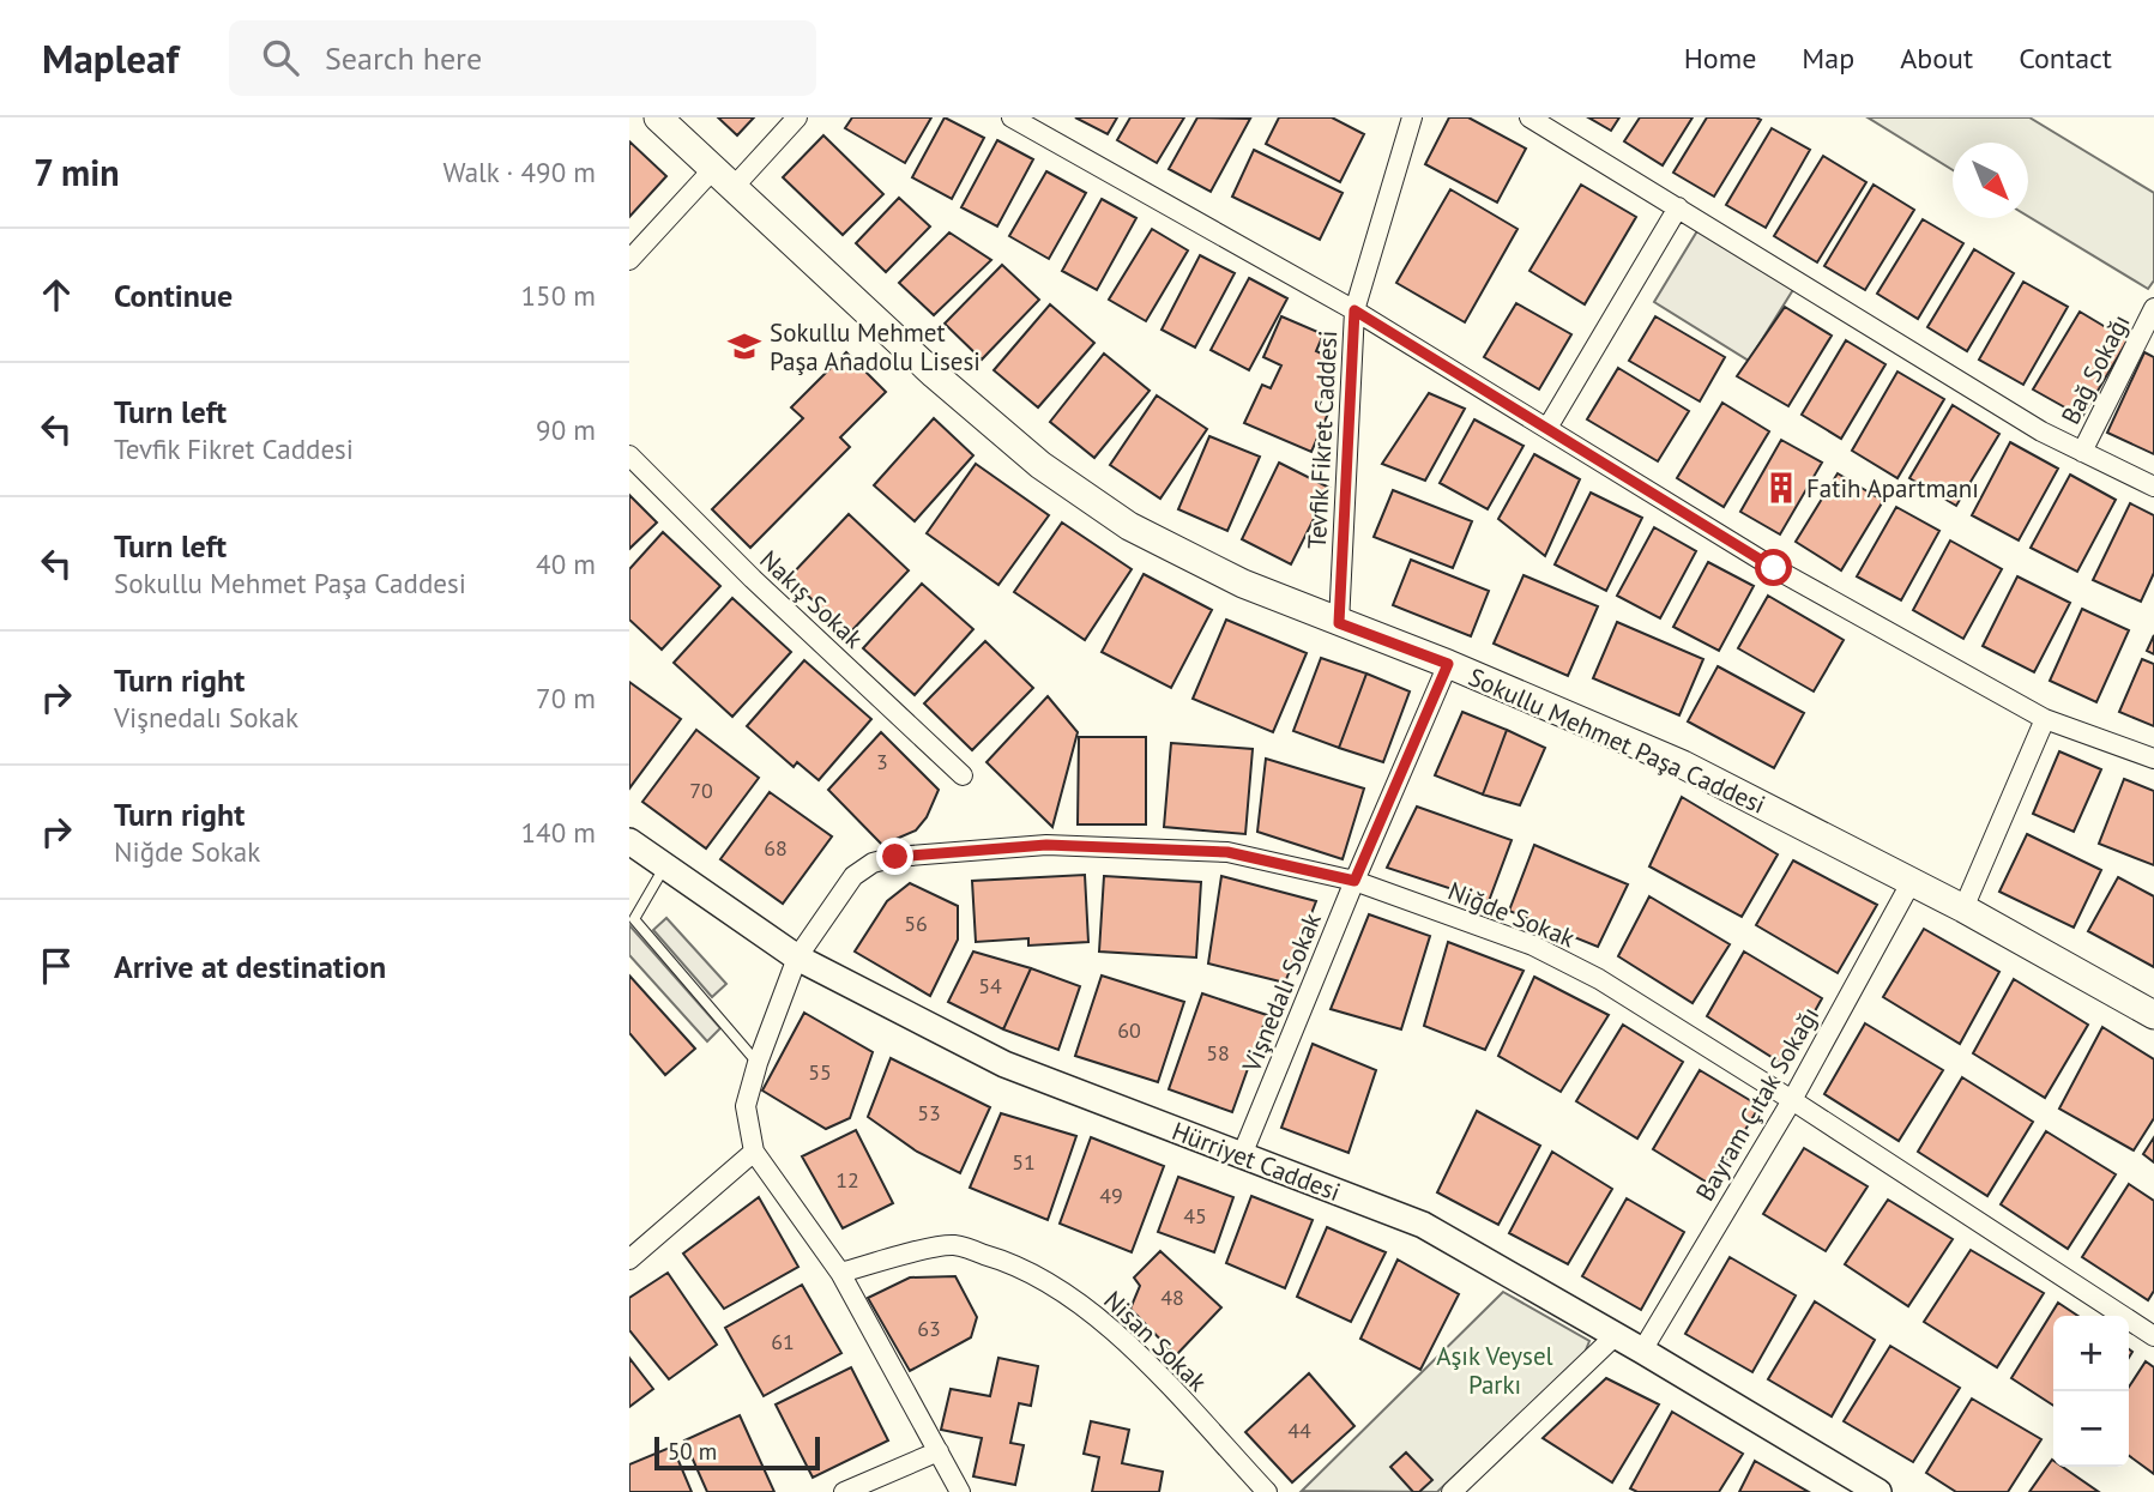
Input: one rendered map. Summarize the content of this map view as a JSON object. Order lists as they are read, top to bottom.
{
  "streets": {
    "main road": ["Sokullu Mehmet Paşa Caddesi"],
    "street": [
      "Bağ Sokağı",
      "Tevfik Fikret Caddesi",
      "Nakış Sokak",
      "Niğde Sokak",
      "Vişnedalı Sokak",
      "Bayram Çıtak Sokağı",
      "Hürriyet Caddesi",
      "Nisan Sokak"
    ]
  },
  "crossings": [
    ["Tevfik Fikret Caddesi", "Sokullu Mehmet Paşa Caddesi"],
    ["Sokullu Mehmet Paşa Caddesi", "Vişnedalı Sokak"],
    ["Sokullu Mehmet Paşa Caddesi", "Bayram Çıtak Sokağı"],
    ["Niğde Sokak", "Vişnedalı Sokak"],
    ["Niğde Sokak", "Bayram Çıtak Sokağı"],
    ["Niğde Sokak", "Hürriyet Caddesi"],
    ["Vişnedalı Sokak", "Hürriyet Caddesi"],
    ["Bayram Çıtak Sokağı", "Hürriyet Caddesi"]
  ],
  "parks": ["Aşık Veysel Parkı"],
  "places": {
    "school or university": ["Sokullu Mehmet Paşa Anadolu Lisesi"],
    "building": ["Fatih Apartmanı"]
  },
  "house_numbers": [
    "3",
    "70",
    "68",
    "56",
    "54",
    "60",
    "58",
    "55",
    "53",
    "51",
    "12",
    "49",
    "45",
    "48",
    "63",
    "61",
    "44"
  ],
  "scale_bar": "50 m",
  "north": "bottom right",
  "page": {
    "header": "Mapleaf",
    "search": "Search here",
    "nav": [
      "Home",
      "Map",
      "About",
      "Contact"
    ],
    "heading": ["7 min", "Walk · 490 m"],
    "list": [
      ["Continue", "150 m"],
      ["Turn left", "Tevfik Fikret Caddesi", "90 m"],
      ["Turn left", "Sokullu Mehmet Paşa Caddesi", "40 m"],
      ["Turn right", "Vişnedalı Sokak", "70 m"],
      ["Turn right", "Niğde Sokak", "140 m"],
      "Arrive at destination"
    ],
    "map_buttons": ["+", "−"],
    "scale": "50 m"
  }
}
